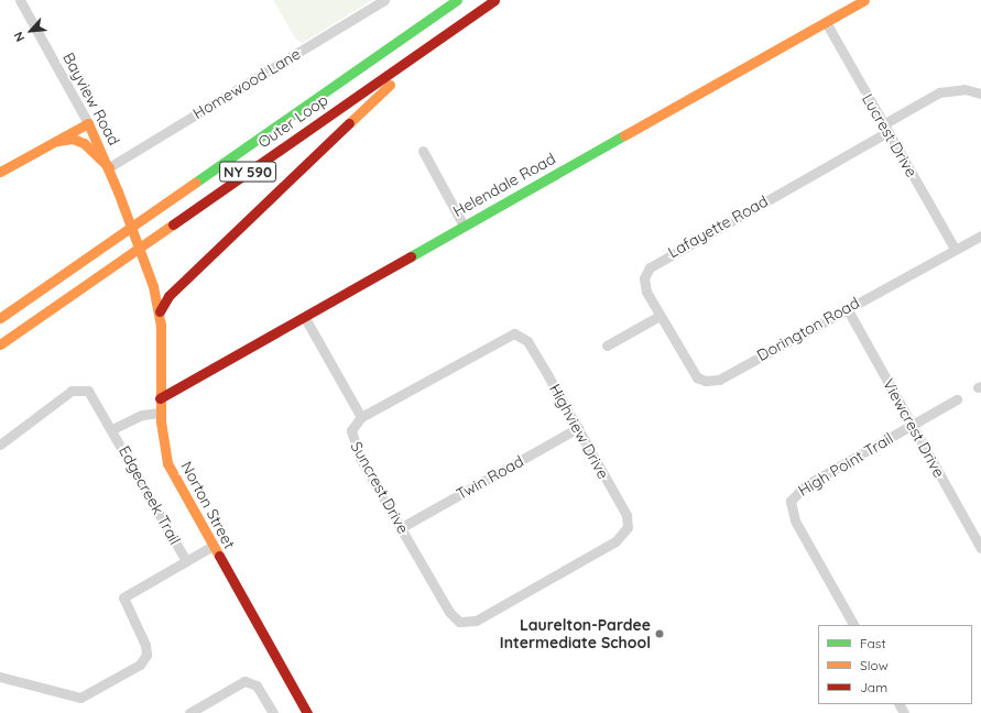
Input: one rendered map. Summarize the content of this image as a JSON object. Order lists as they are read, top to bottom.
{
  "streets": {
    "main road": [
      "Bayview Road",
      "Outer Loop",
      "NY 590",
      "Helendale Road",
      "Norton Street"
    ],
    "street": [
      "Homewood Lane",
      "Lucrest Drive",
      "Lafayette Road",
      "Dorington Road",
      "Viewcrest Drive",
      "Highview Drive",
      "High Point Trail",
      "Twin Road",
      "Suncrest Drive",
      "Edgecreek Trail"
    ]
  },
  "crossings": [
    ["Homewood Lane", "Bayview Road"],
    ["Bayview Road", "Norton Street"],
    ["Lucrest Drive", "Helendale Road"],
    ["Lucrest Drive", "Lafayette Road"],
    ["Lucrest Drive", "Dorington Road"],
    ["Helendale Road", "Suncrest Drive"],
    ["Helendale Road", "Norton Street"],
    ["Lafayette Road", "Dorington Road"],
    ["Dorington Road", "Viewcrest Drive"],
    ["Viewcrest Drive", "High Point Trail"],
    ["Highview Drive", "Twin Road"],
    ["Highview Drive", "Suncrest Drive"],
    ["Twin Road", "Suncrest Drive"],
    ["Edgecreek Trail", "Norton Street"]
  ],
  "places": ["Laurelton-Pardee Intermediate School"],
  "legend": ["Fast", "Slow", "Jam"],
  "north": "bottom left"
}
